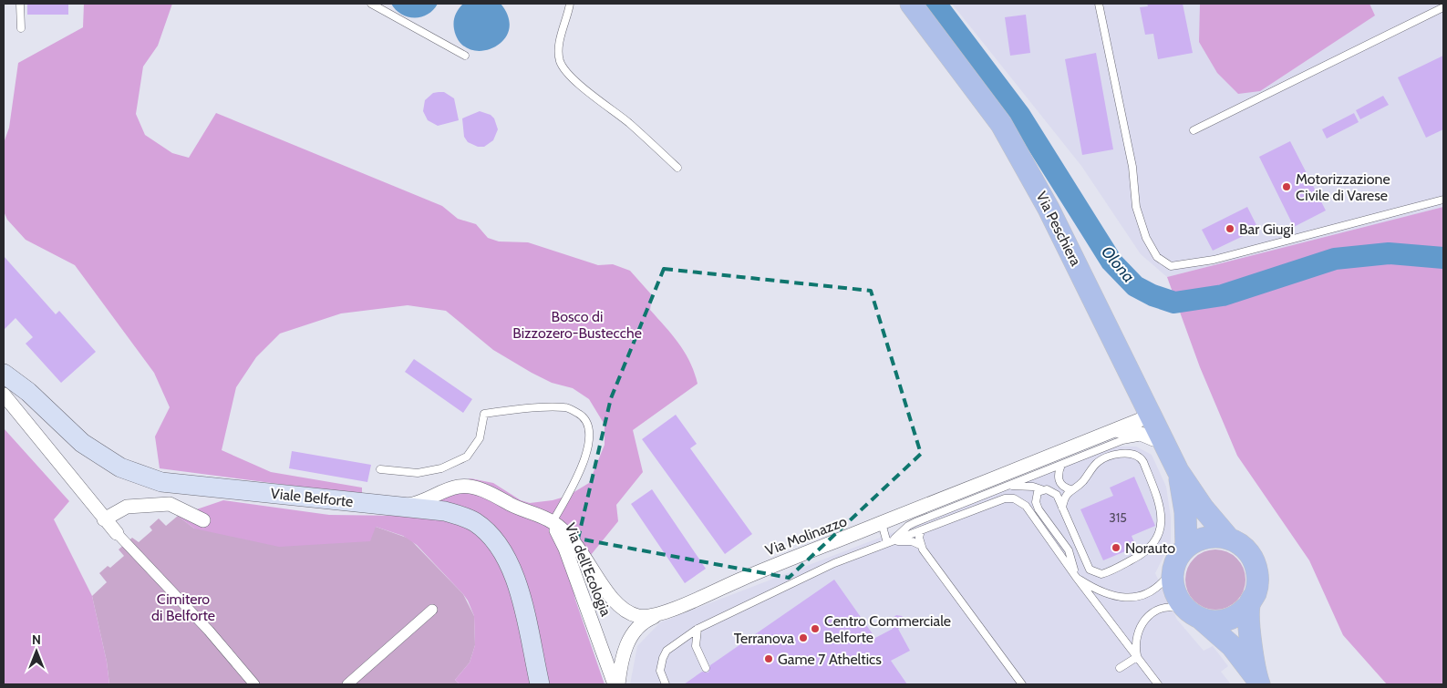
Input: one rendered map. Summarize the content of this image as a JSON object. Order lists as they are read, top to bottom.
{
  "streets": {
    "main road": ["Via Peschiera", "Viale Belforte"],
    "street": ["Via Molinazzo", "Via dell'Ecologia"]
  },
  "crossings": [
    ["Via Peschiera", "Via Molinazzo"],
    ["Viale Belforte", "Via dell'Ecologia"],
    ["Via Molinazzo", "Via dell'Ecologia"]
  ],
  "water": ["Olona"],
  "parks": ["Bosco di Bizzozero-Bustecche", "Cimitero di Belforte"],
  "places": [
    "Motorizzazione Civile di Varese",
    "Bar Giugi",
    "Norauto",
    "Centro Commerciale Belforte",
    "Terranova",
    "Game 7 Atheltics"
  ],
  "house_numbers": ["315"],
  "north": "top"
}
